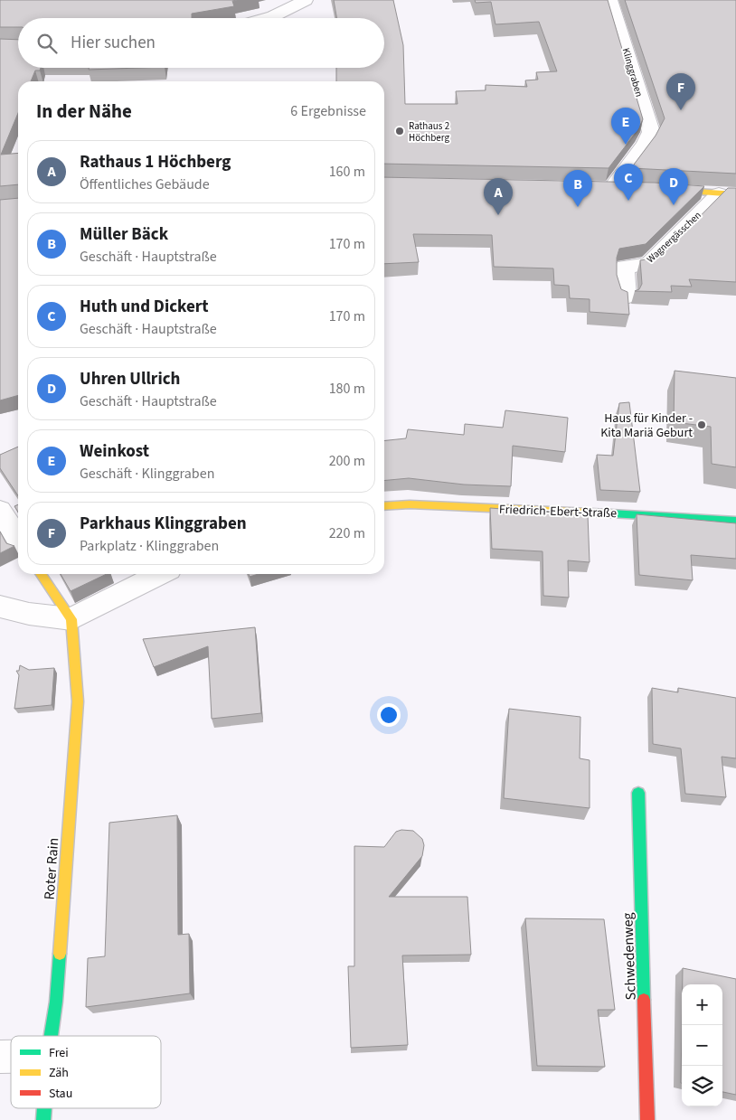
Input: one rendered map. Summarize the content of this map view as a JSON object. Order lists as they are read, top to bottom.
{
  "streets": {
    "street": [
      "Klinggraben",
      "Wagnergässchen",
      "Friedrich-Ebert-Straße",
      "Roter Rain",
      "Schwedenweg"
    ]
  },
  "places": ["Rathaus 2 Höchberg", "Haus für Kinder - Kita Mariä Geburt"],
  "legend": ["Frei", "Zäh", "Stau"],
  "page": {
    "search": "Hier suchen",
    "pins": [
      "F",
      "E",
      "C",
      "D",
      "B",
      "A"
    ],
    "heading": ["In der Nähe", "6 Ergebnisse"],
    "list": [
      {
        "mark": "A",
        "name": "Rathaus 1 Höchberg",
        "note": "Öffentliches Gebäude",
        "value": "160 m"
      },
      {
        "mark": "B",
        "name": "Müller Bäck",
        "note": "Geschäft · Hauptstraße",
        "value": "170 m"
      },
      {
        "mark": "C",
        "name": "Huth und Dickert",
        "note": "Geschäft · Hauptstraße",
        "value": "170 m"
      },
      {
        "mark": "D",
        "name": "Uhren Ullrich",
        "note": "Geschäft · Hauptstraße",
        "value": "180 m"
      },
      {
        "mark": "E",
        "name": "Weinkost",
        "note": "Geschäft · Klinggraben",
        "value": "200 m"
      },
      {
        "mark": "F",
        "name": "Parkhaus Klinggraben",
        "note": "Parkplatz · Klinggraben",
        "value": "220 m"
      }
    ],
    "map_buttons": ["+", "−"]
  }
}
